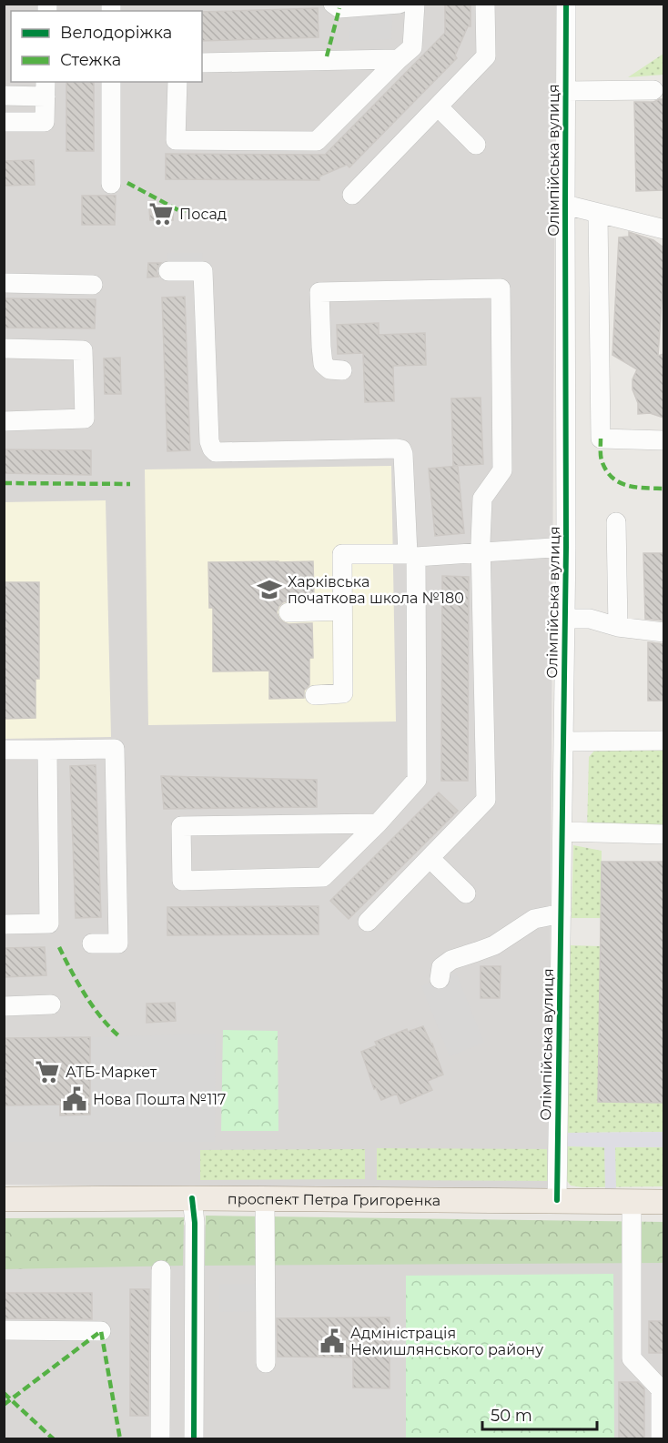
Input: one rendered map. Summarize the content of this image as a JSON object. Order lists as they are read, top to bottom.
{
  "streets": {
    "main road": ["проспект Петра Григоренка"],
    "street": ["Олімпійська вулиця"]
  },
  "crossings": [
    ["Олімпійська вулиця", "проспект Петра Григоренка"]
  ],
  "places": {
    "supermarket": ["Посад", "АТБ-Маркет"],
    "school or university": ["Харківська початкова школа №180"],
    "public building": ["Нова Пошта №117", "Адміністрація Немишлянського району"]
  },
  "legend": ["Велодоріжка", "Стежка"],
  "scale_bar": "50 m"
}
